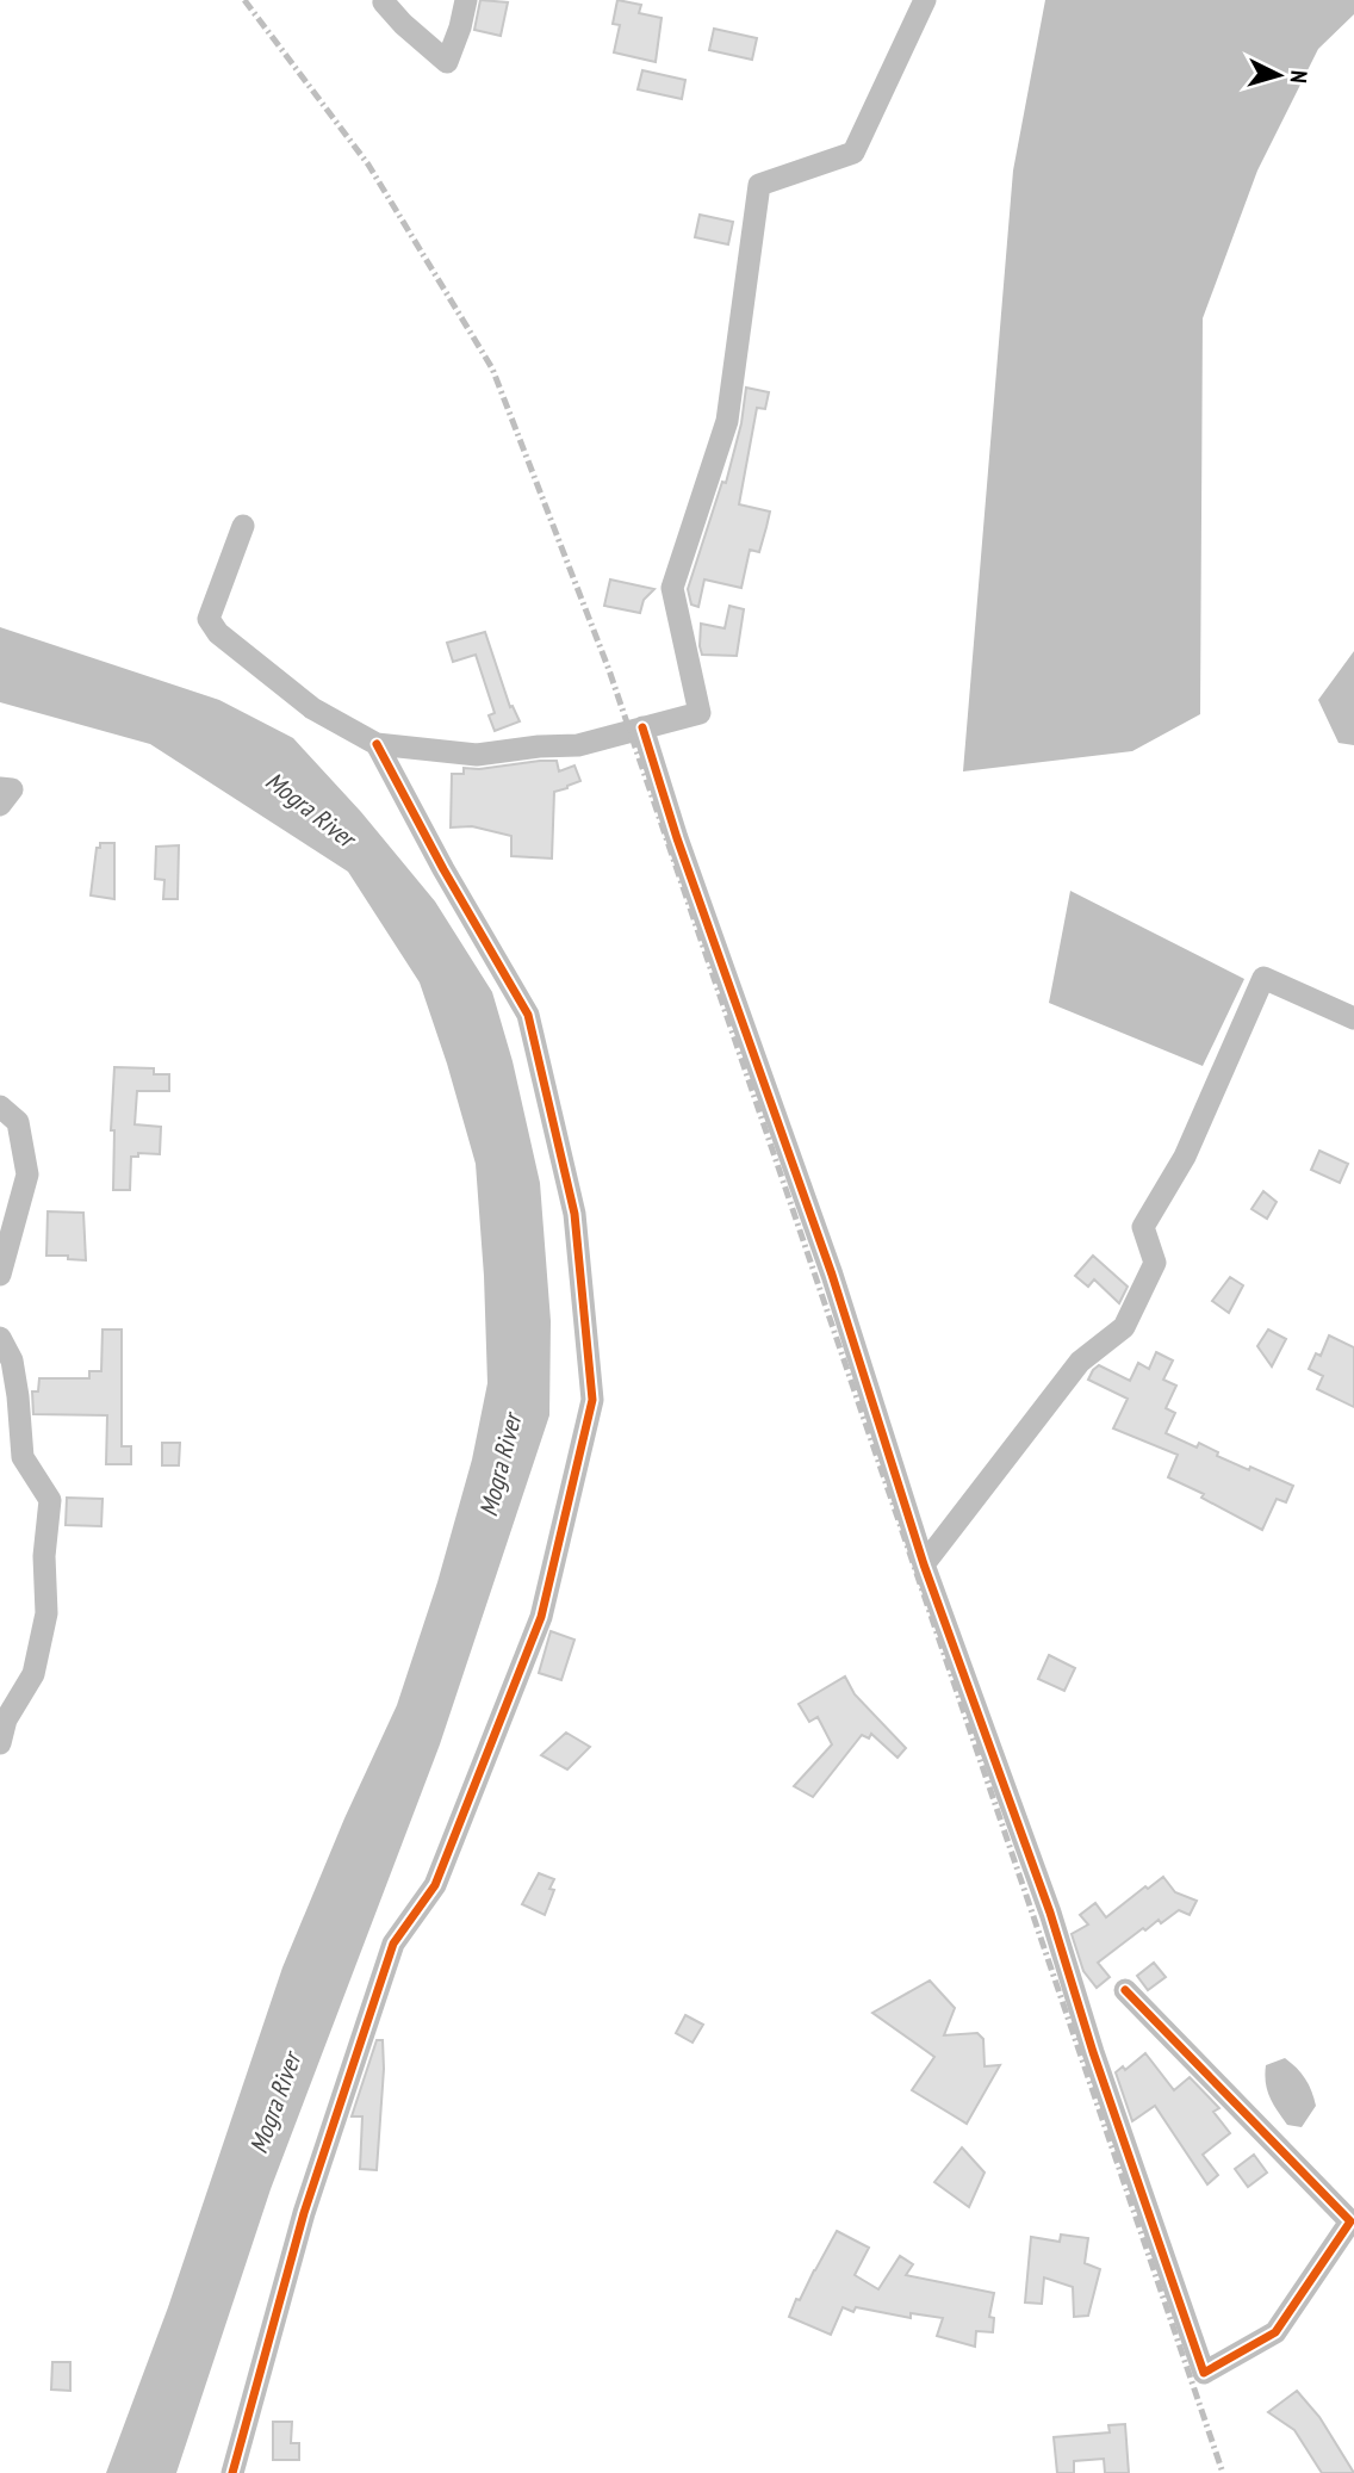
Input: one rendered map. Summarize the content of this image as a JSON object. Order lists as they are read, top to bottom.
{
  "water": ["Mogra River"],
  "north": "right"
}
